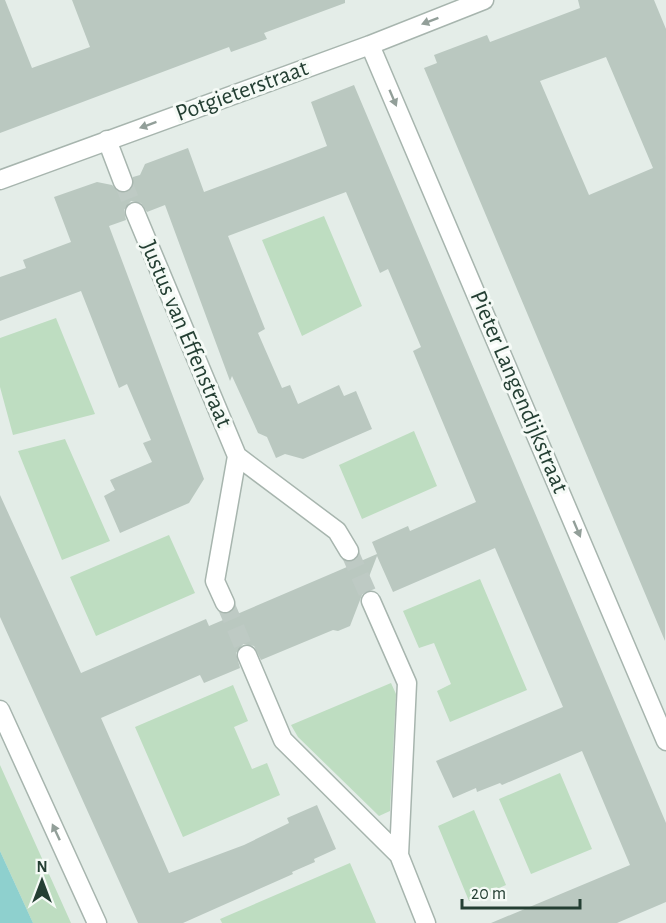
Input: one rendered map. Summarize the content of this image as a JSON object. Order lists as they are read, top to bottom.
{
  "streets": {
    "street": ["Potgieterstraat", "Justus van Effenstraat", "Pieter Langendijkstraat"]
  },
  "crossings": [
    ["Potgieterstraat", "Pieter Langendijkstraat"]
  ],
  "one_way": ["Potgieterstraat", "Pieter Langendijkstraat"],
  "scale_bar": "20 m",
  "north": "top"
}
